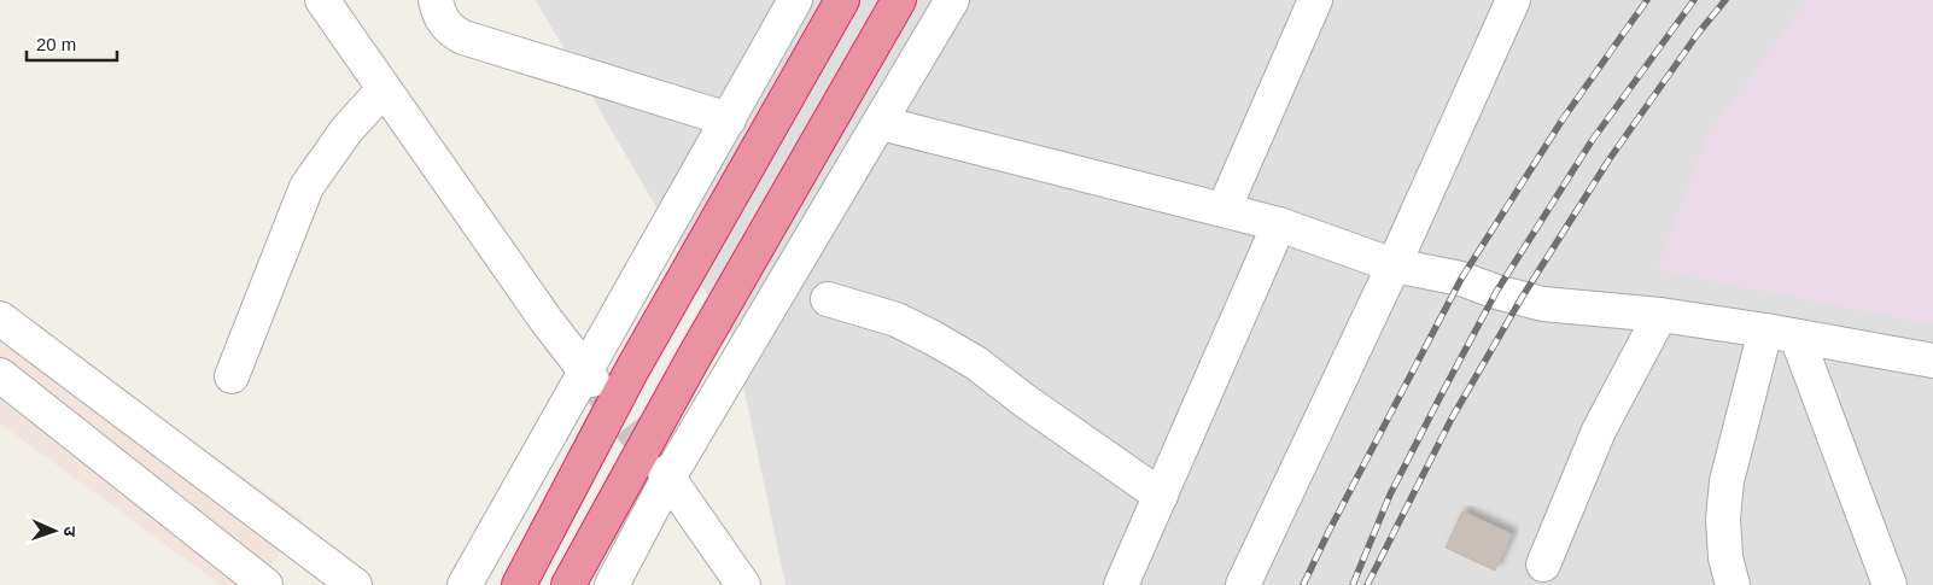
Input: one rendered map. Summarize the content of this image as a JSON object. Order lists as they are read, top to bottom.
{
  "scale_bar": "20 m",
  "north": "right"
}
